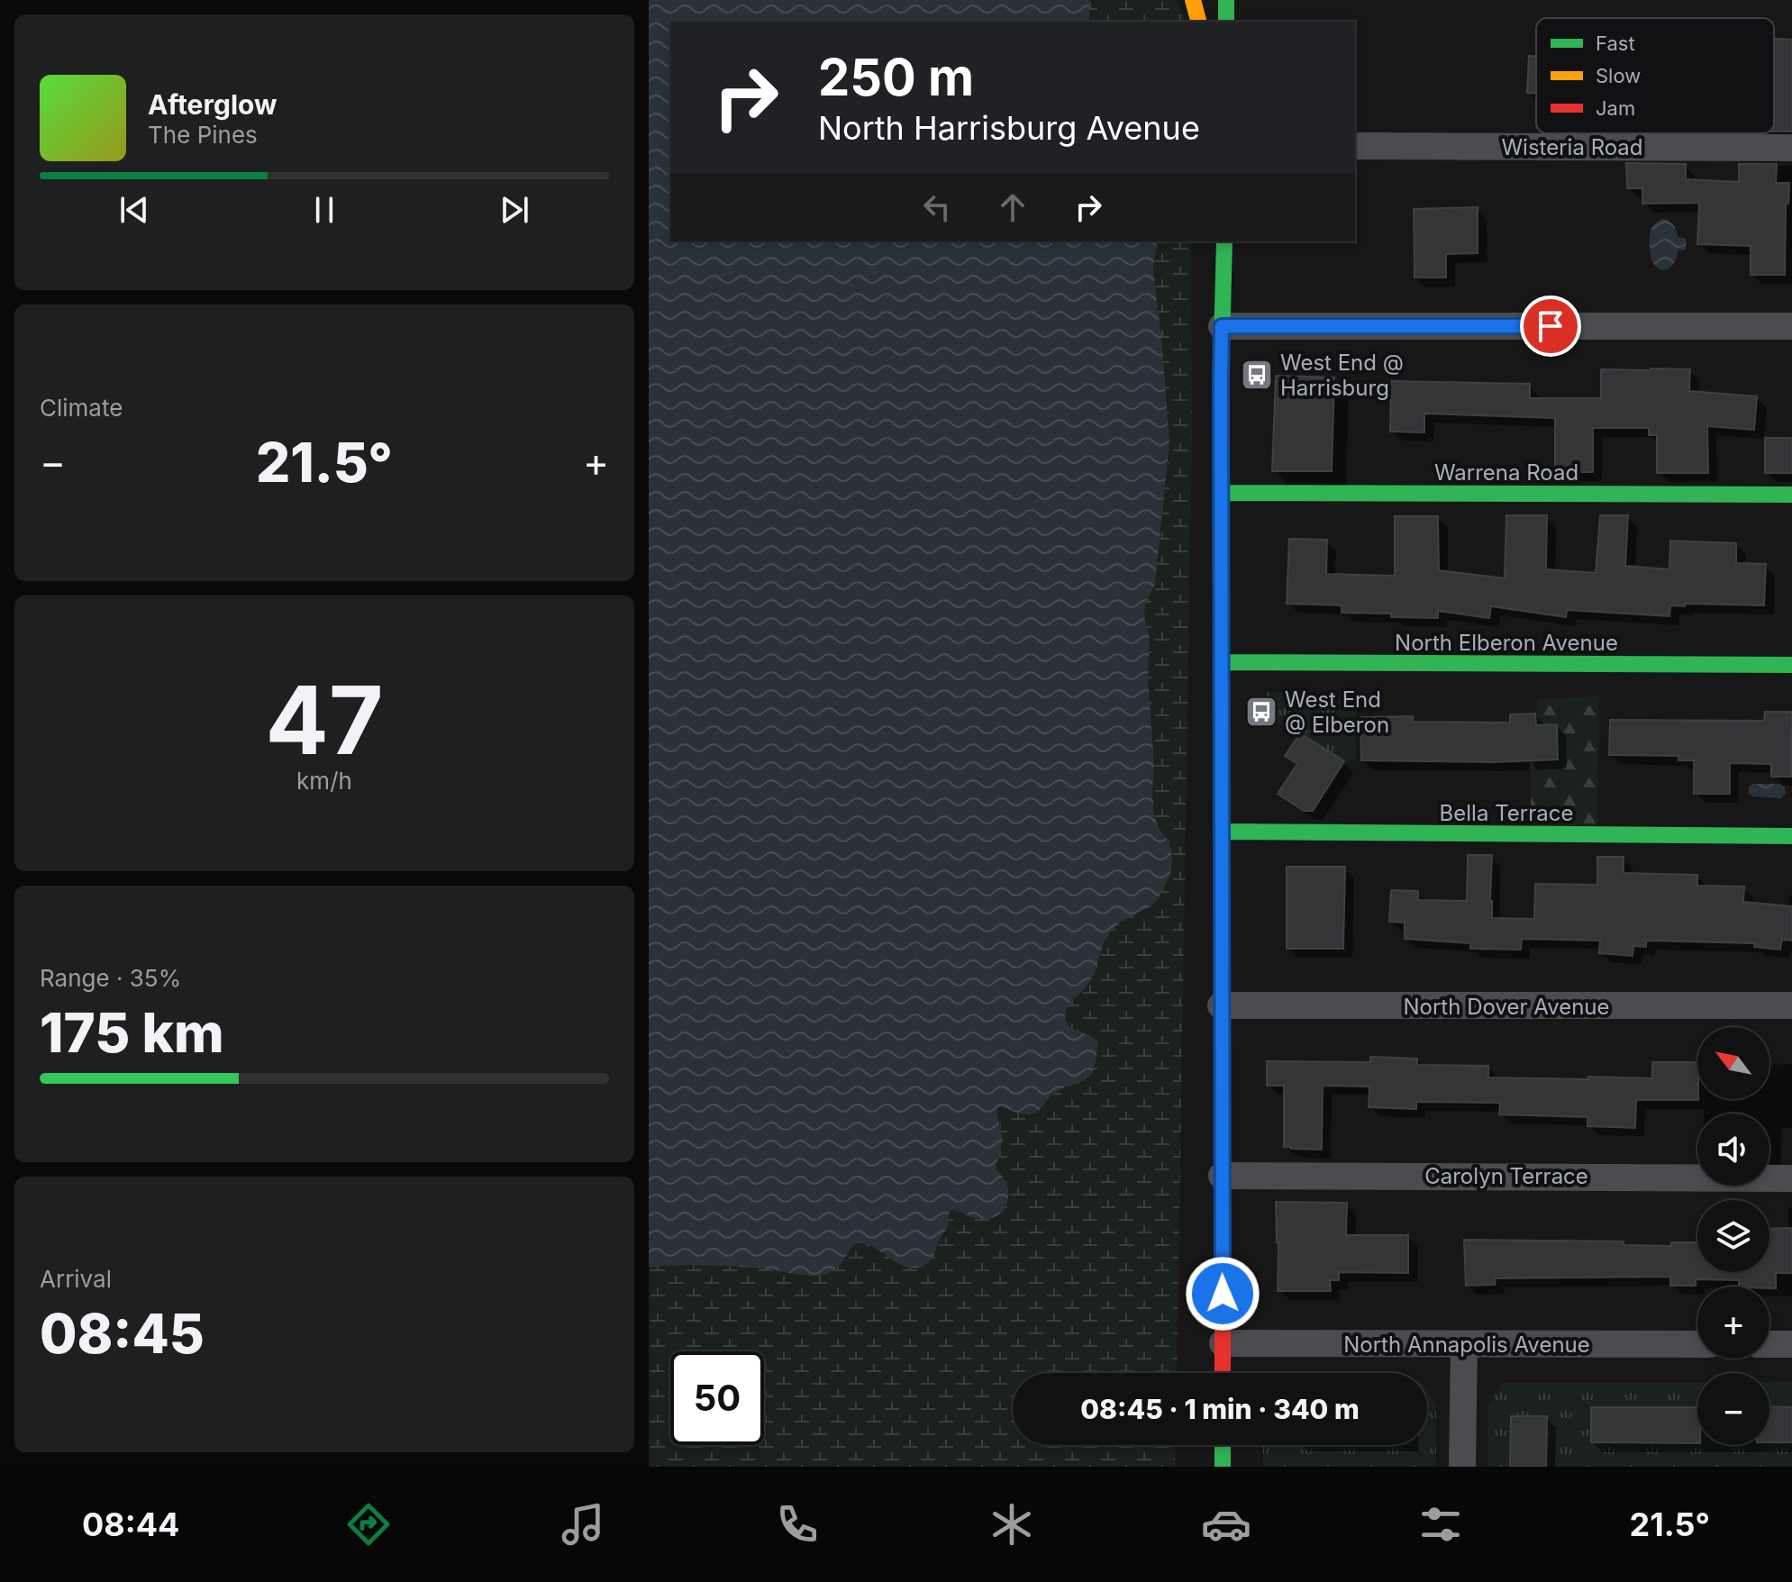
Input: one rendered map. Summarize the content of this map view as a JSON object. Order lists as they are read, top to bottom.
{
  "streets": {
    "main road": ["Warrena Road", "North Elberon Avenue", "Bella Terrace"],
    "street": [
      "Wisteria Road",
      "North Dover Avenue",
      "Carolyn Terrace",
      "North Annapolis Avenue"
    ]
  },
  "places": {
    "bus stop": ["West End @ Harrisburg", "West End @ Elberon"]
  },
  "legend": ["Fast", "Slow", "Jam"],
  "north": "top left",
  "page": {
    "turn": ["250 m", "North Harrisburg Avenue"],
    "song": ["Afterglow", "The Pines"],
    "tile": [
      "Climate",
      ["47", "km/h"],
      ["Range · 35%", "175 km"],
      ["Arrival", "08:45"]
    ],
    "heat": ["−", "21.5°", "+"],
    "map_buttons": ["+", "−"],
    "limit": "50",
    "trip": "08:45 · 1 min · 340 m",
    "tabs": ["08:44", "21.5°"]
  }
}
